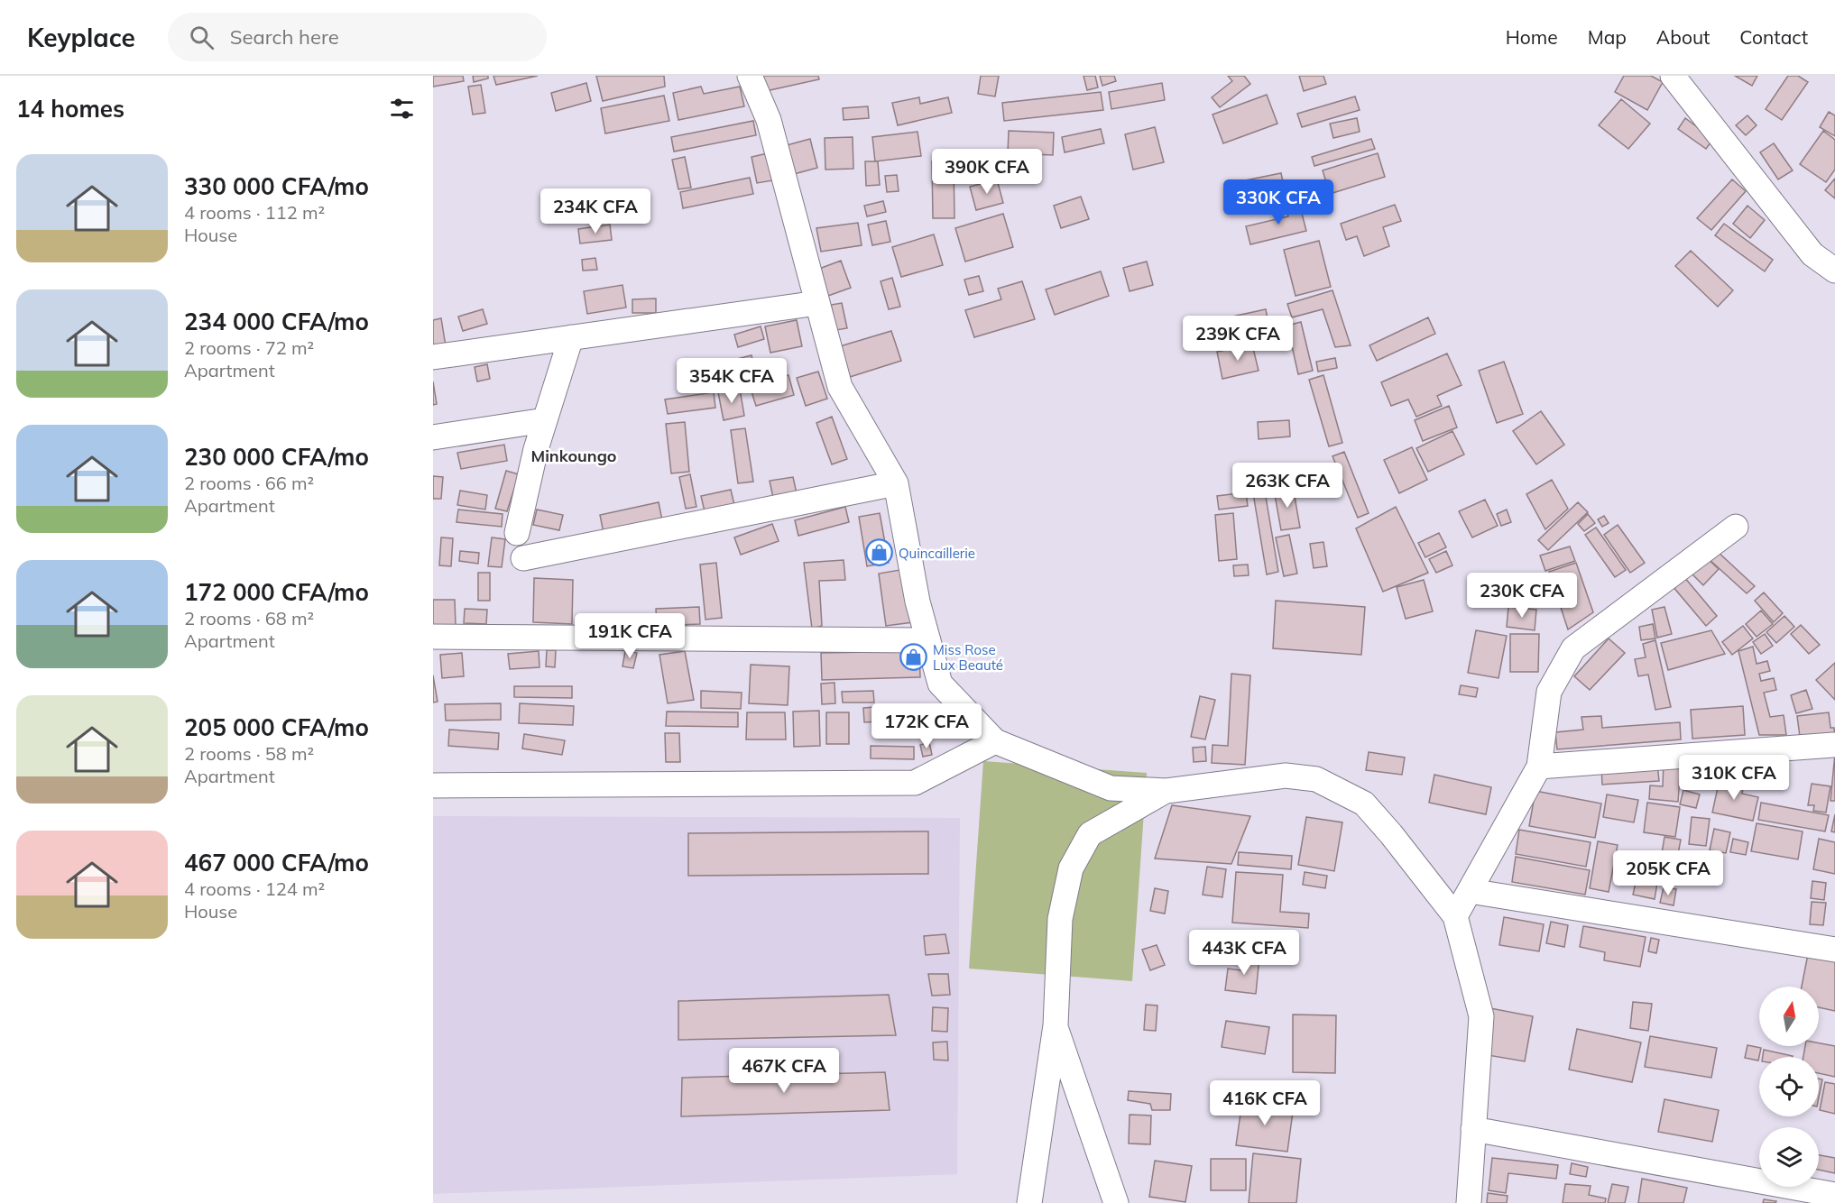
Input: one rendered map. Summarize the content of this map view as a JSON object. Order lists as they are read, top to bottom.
{
  "districts": ["Minkoungo"],
  "places": {
    "shop": ["Quincaillerie", "Miss Rose Lux Beauté"]
  },
  "north": "top",
  "page": {
    "header": "Keyplace",
    "search": "Search here",
    "nav": [
      "Home",
      "Map",
      "About",
      "Contact"
    ],
    "heading": "14 homes",
    "list": [
      {
        "name": "330 000 CFA/mo",
        "note": "4 rooms · 112 m² · House"
      },
      {
        "name": "234 000 CFA/mo",
        "note": "2 rooms · 72 m² · Apartment"
      },
      {
        "name": "230 000 CFA/mo",
        "note": "2 rooms · 66 m² · Apartment"
      },
      {
        "name": "172 000 CFA/mo",
        "note": "2 rooms · 68 m² · Apartment"
      },
      {
        "name": "205 000 CFA/mo",
        "note": "2 rooms · 58 m² · Apartment"
      },
      {
        "name": "467 000 CFA/mo",
        "note": "4 rooms · 124 m² · House"
      }
    ],
    "price": [
      "390K CFA",
      "330K CFA",
      "234K CFA",
      "239K CFA",
      "354K CFA",
      "263K CFA",
      "230K CFA",
      "191K CFA",
      "172K CFA",
      "310K CFA",
      "205K CFA",
      "443K CFA",
      "467K CFA",
      "416K CFA"
    ]
  }
}
